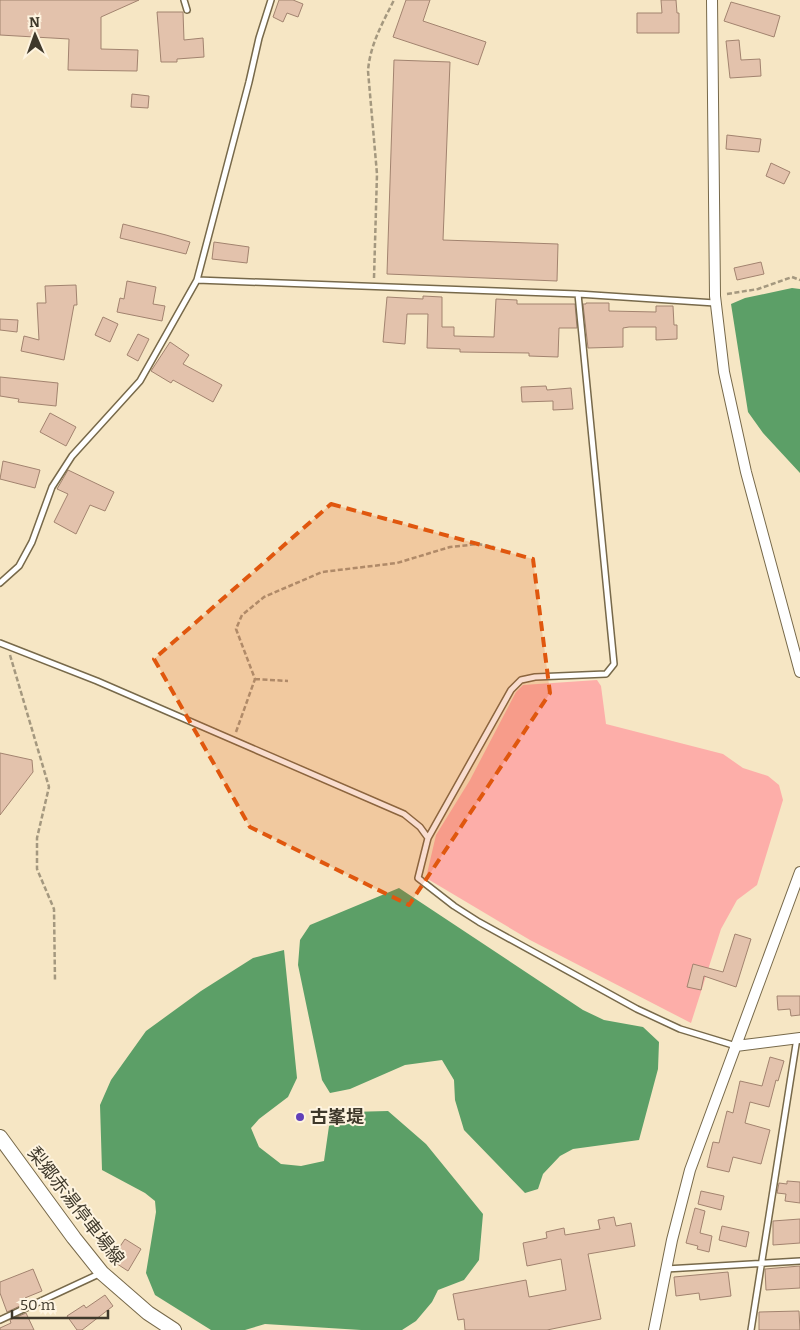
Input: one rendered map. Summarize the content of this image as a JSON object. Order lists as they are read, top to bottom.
{
  "streets": {
    "main road": ["梨郷赤湯停車場線"]
  },
  "places": ["古峯堤"],
  "scale_bar": "50 m",
  "north": "top"
}
